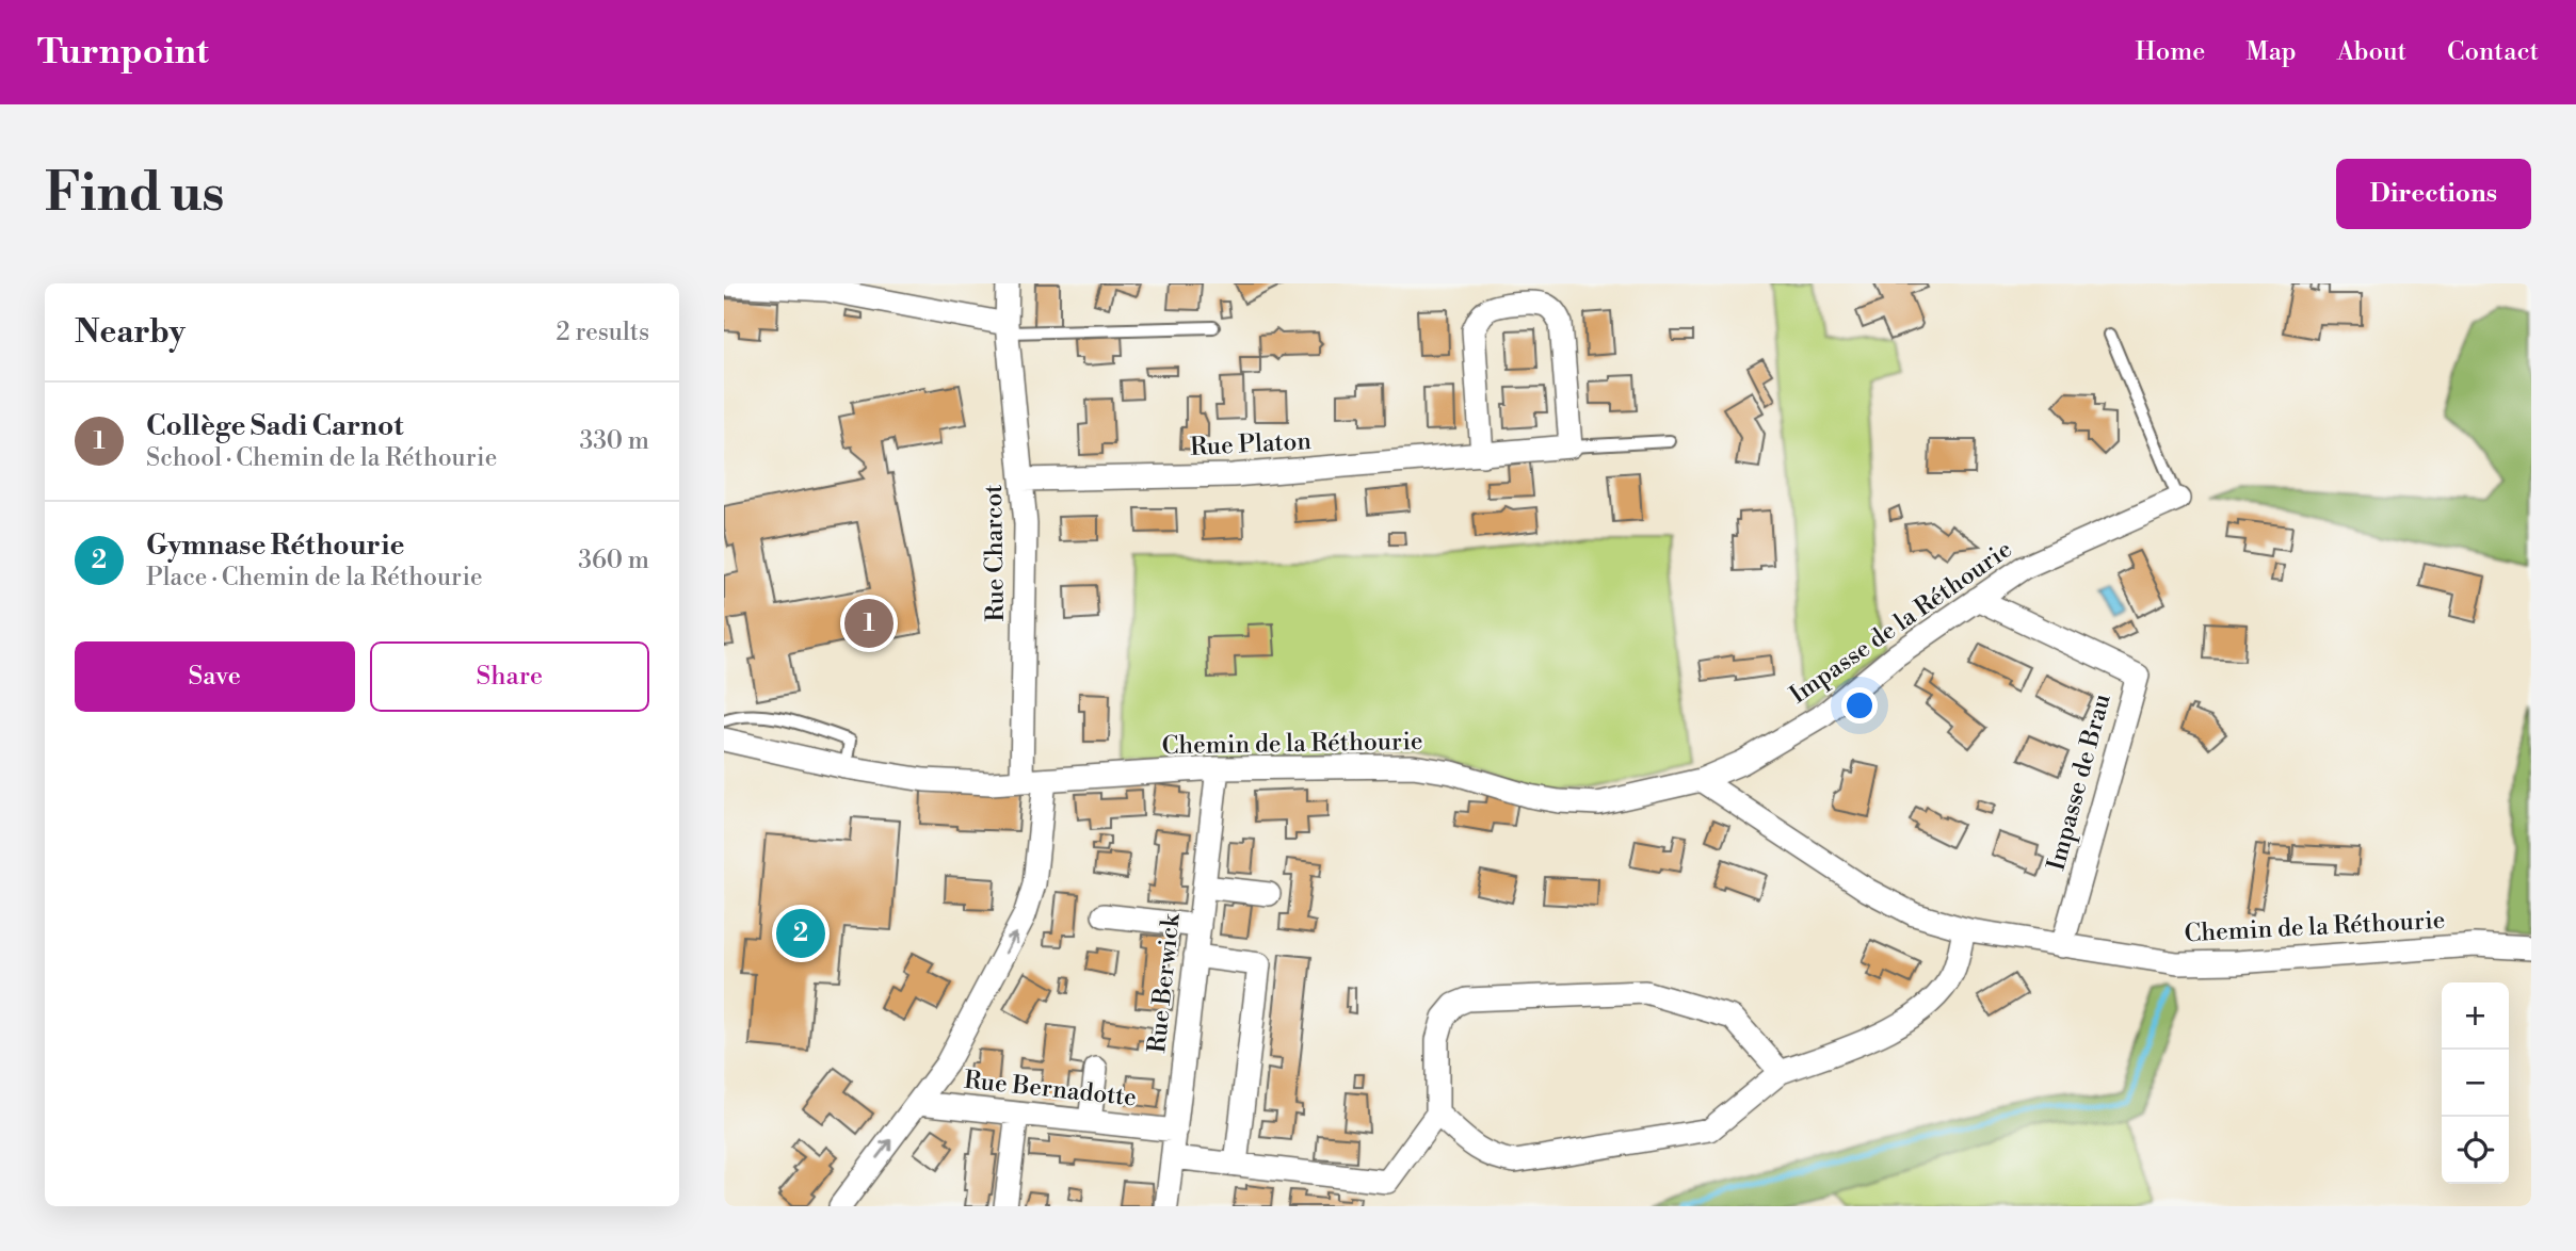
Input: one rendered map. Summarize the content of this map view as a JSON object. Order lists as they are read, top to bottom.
{
  "streets": {
    "street": [
      "Rue Platon",
      "Rue Charcot",
      "Impasse de la Réthourie",
      "Chemin de la Réthourie",
      "Impasse de Brau",
      "Rue Berwick",
      "Rue Bernadotte"
    ]
  },
  "crossings": [
    ["Rue Platon", "Rue Charcot"],
    ["Rue Charcot", "Chemin de la Réthourie"],
    ["Rue Charcot", "Rue Bernadotte"],
    ["Impasse de la Réthourie", "Chemin de la Réthourie"],
    ["Impasse de la Réthourie", "Impasse de Brau"],
    ["Chemin de la Réthourie", "Impasse de Brau"],
    ["Chemin de la Réthourie", "Rue Berwick"],
    ["Rue Berwick", "Rue Bernadotte"]
  ],
  "one_way": ["Rue Charcot"],
  "page": {
    "header": "Turnpoint",
    "nav": [
      "Home",
      "Map",
      "About",
      "Contact"
    ],
    "buttons": [
      "Directions",
      ["Save", "Share"]
    ],
    "title": "Find us",
    "heading": ["Nearby", "2 results"],
    "list": [
      {
        "mark": "1",
        "name": "Collège Sadi Carnot",
        "note": "School · Chemin de la Réthourie",
        "value": "330 m"
      },
      {
        "mark": "2",
        "name": "Gymnase Réthourie",
        "note": "Place · Chemin de la Réthourie",
        "value": "360 m"
      }
    ],
    "pins": ["1", "2"],
    "map_buttons": ["+", "−"]
  }
}
